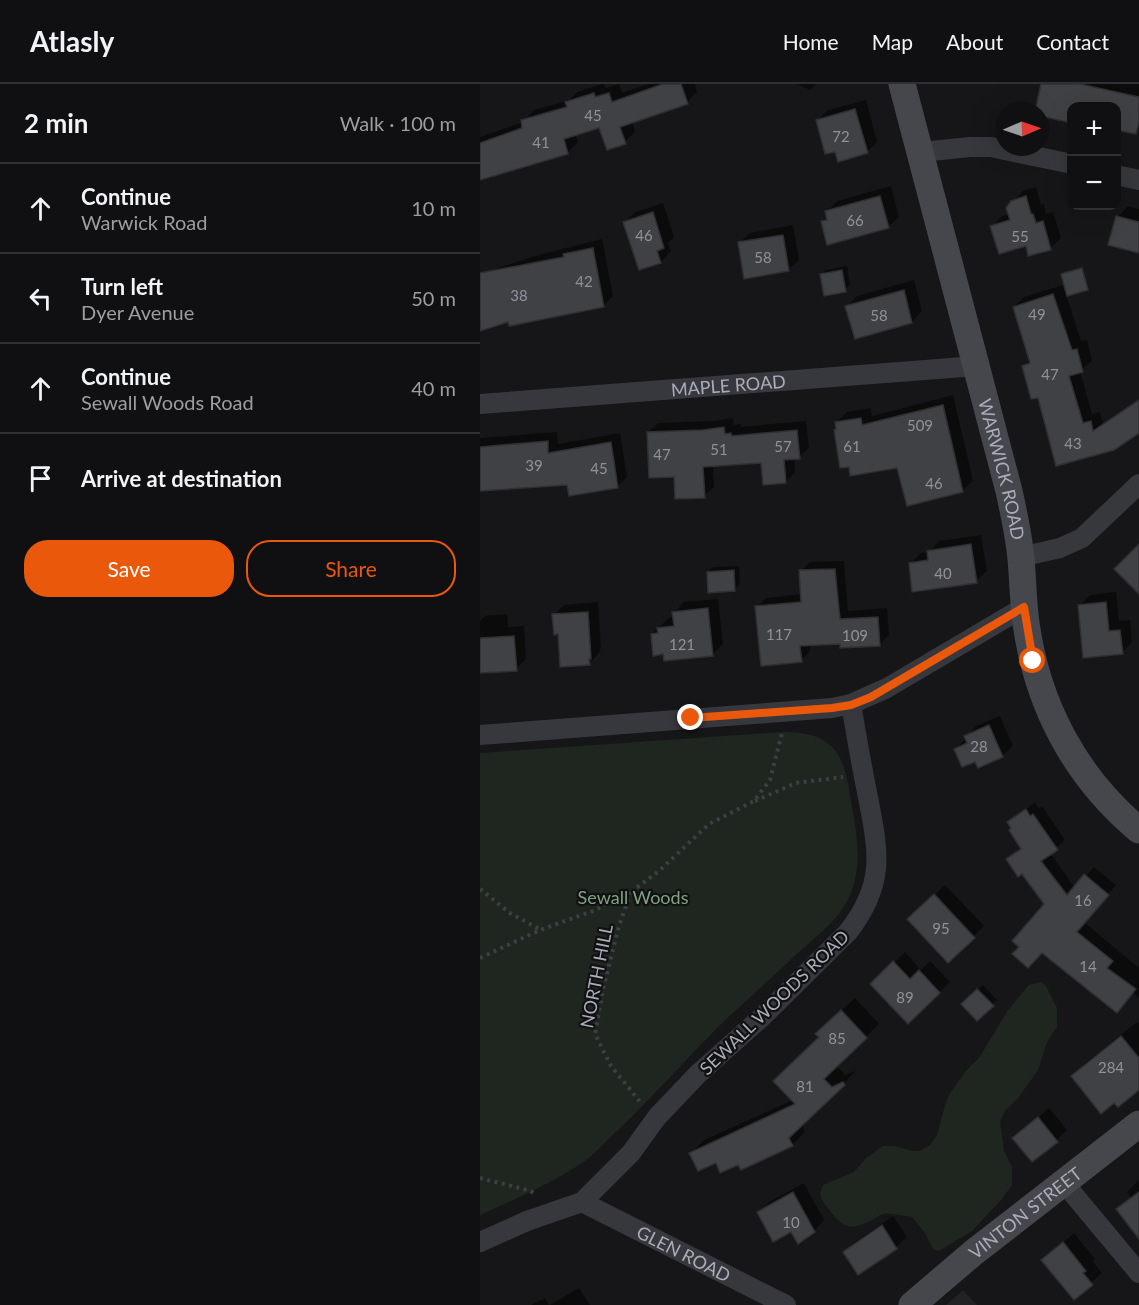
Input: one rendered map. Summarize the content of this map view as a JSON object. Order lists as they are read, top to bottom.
{
  "streets": {
    "main road": ["WARWICK ROAD", "VINTON STREET"],
    "street": ["MAPLE ROAD", "SEWALL WOODS ROAD", "GLEN ROAD"],
    "path": ["NORTH HILL"]
  },
  "crossings": [
    ["MAPLE ROAD", "WARWICK ROAD"],
    ["NORTH HILL", "SEWALL WOODS ROAD"],
    ["SEWALL WOODS ROAD", "GLEN ROAD"]
  ],
  "parks": ["Sewall Woods"],
  "house_numbers": [
    "45",
    "72",
    "41",
    "66",
    "46",
    "55",
    "58",
    "42",
    "38",
    "49",
    "58",
    "47",
    "509",
    "43",
    "57",
    "61",
    "51",
    "47",
    "39",
    "45",
    "46",
    "40",
    "117",
    "109",
    "121",
    "28",
    "16",
    "95",
    "14",
    "89",
    "85",
    "284",
    "81",
    "10"
  ],
  "north": "right",
  "page": {
    "header": "Atlasly",
    "nav": [
      "Home",
      "Map",
      "About",
      "Contact"
    ],
    "heading": ["2 min", "Walk · 100 m"],
    "map_buttons": ["+", "−"],
    "list": [
      ["Continue", "Warwick Road", "10 m"],
      ["Turn left", "Dyer Avenue", "50 m"],
      ["Continue", "Sewall Woods Road", "40 m"],
      "Arrive at destination"
    ],
    "buttons": ["Save", "Share"]
  }
}
